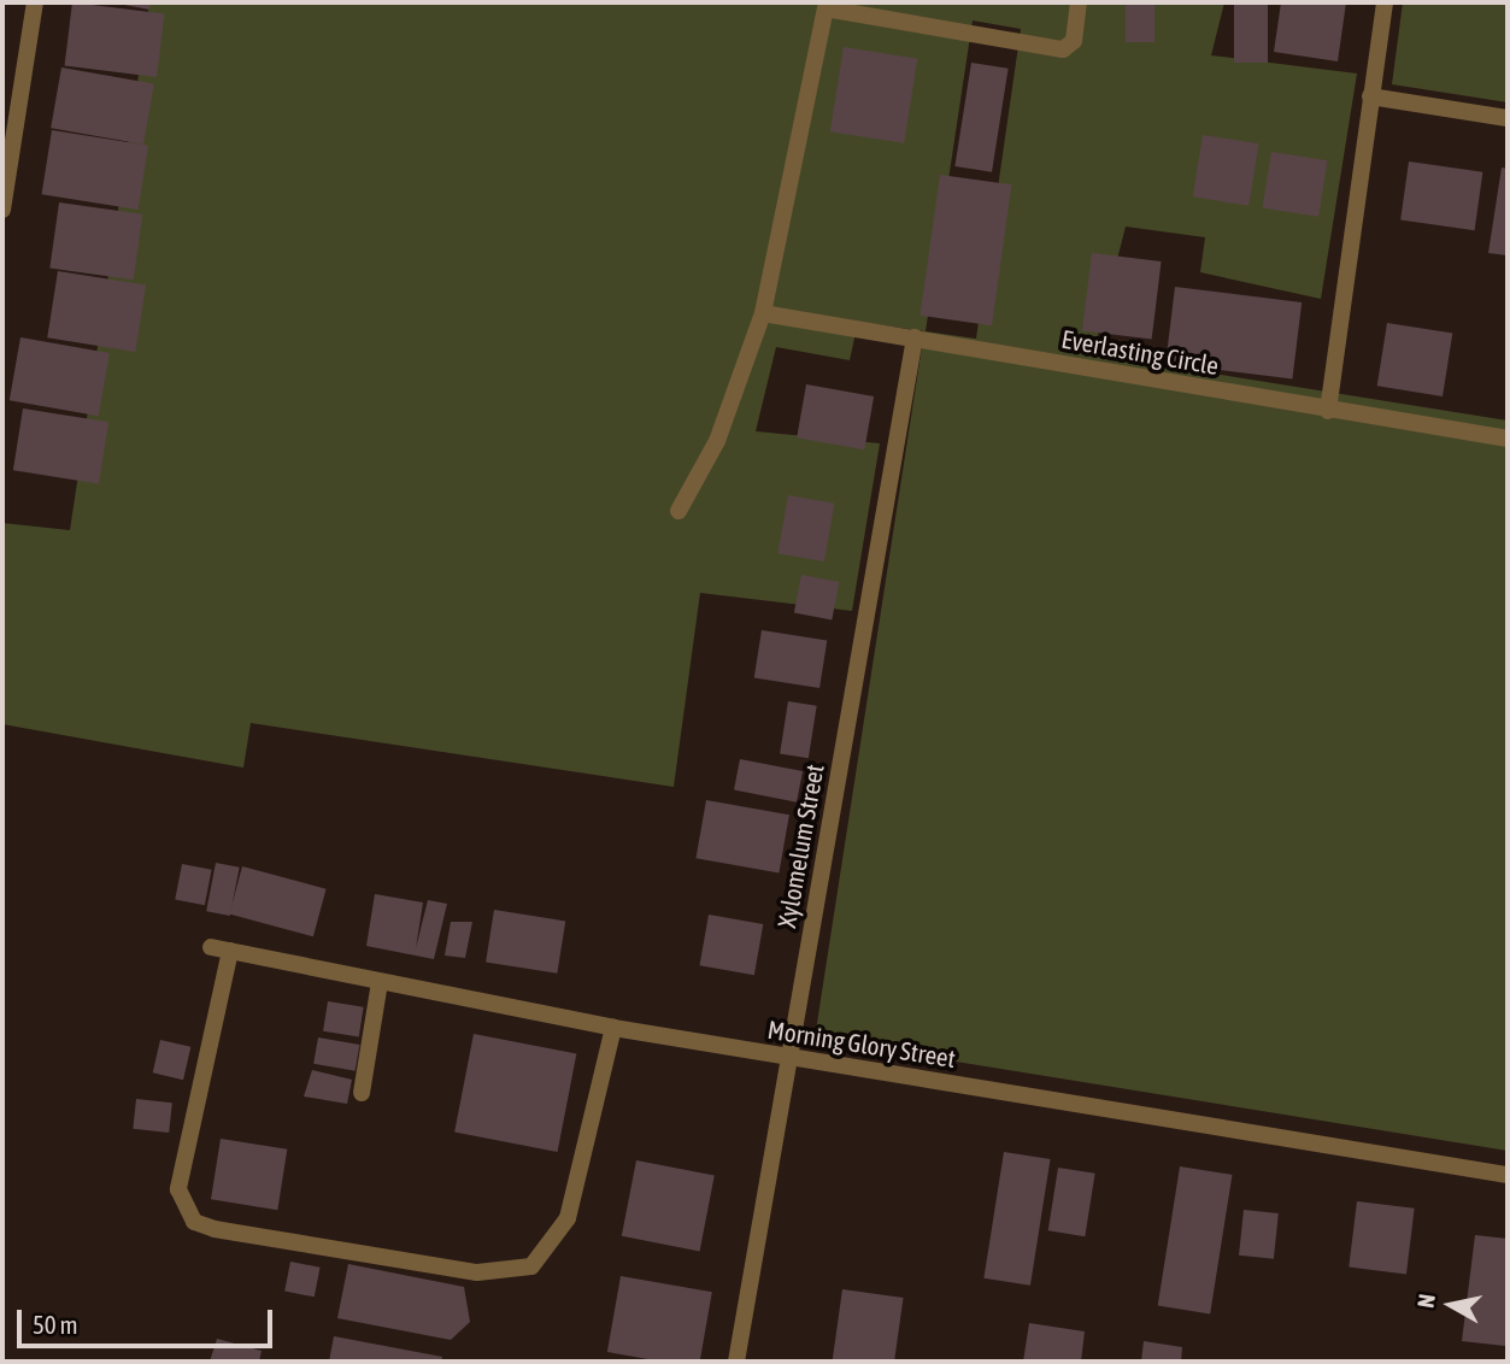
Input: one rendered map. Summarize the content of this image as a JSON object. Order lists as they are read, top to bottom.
{
  "streets": {
    "street": ["Everlasting Circle", "Xylomelum Street", "Morning Glory Street"]
  },
  "crossings": [
    ["Everlasting Circle", "Xylomelum Street"],
    ["Xylomelum Street", "Morning Glory Street"]
  ],
  "scale_bar": "50 m",
  "north": "left"
}
